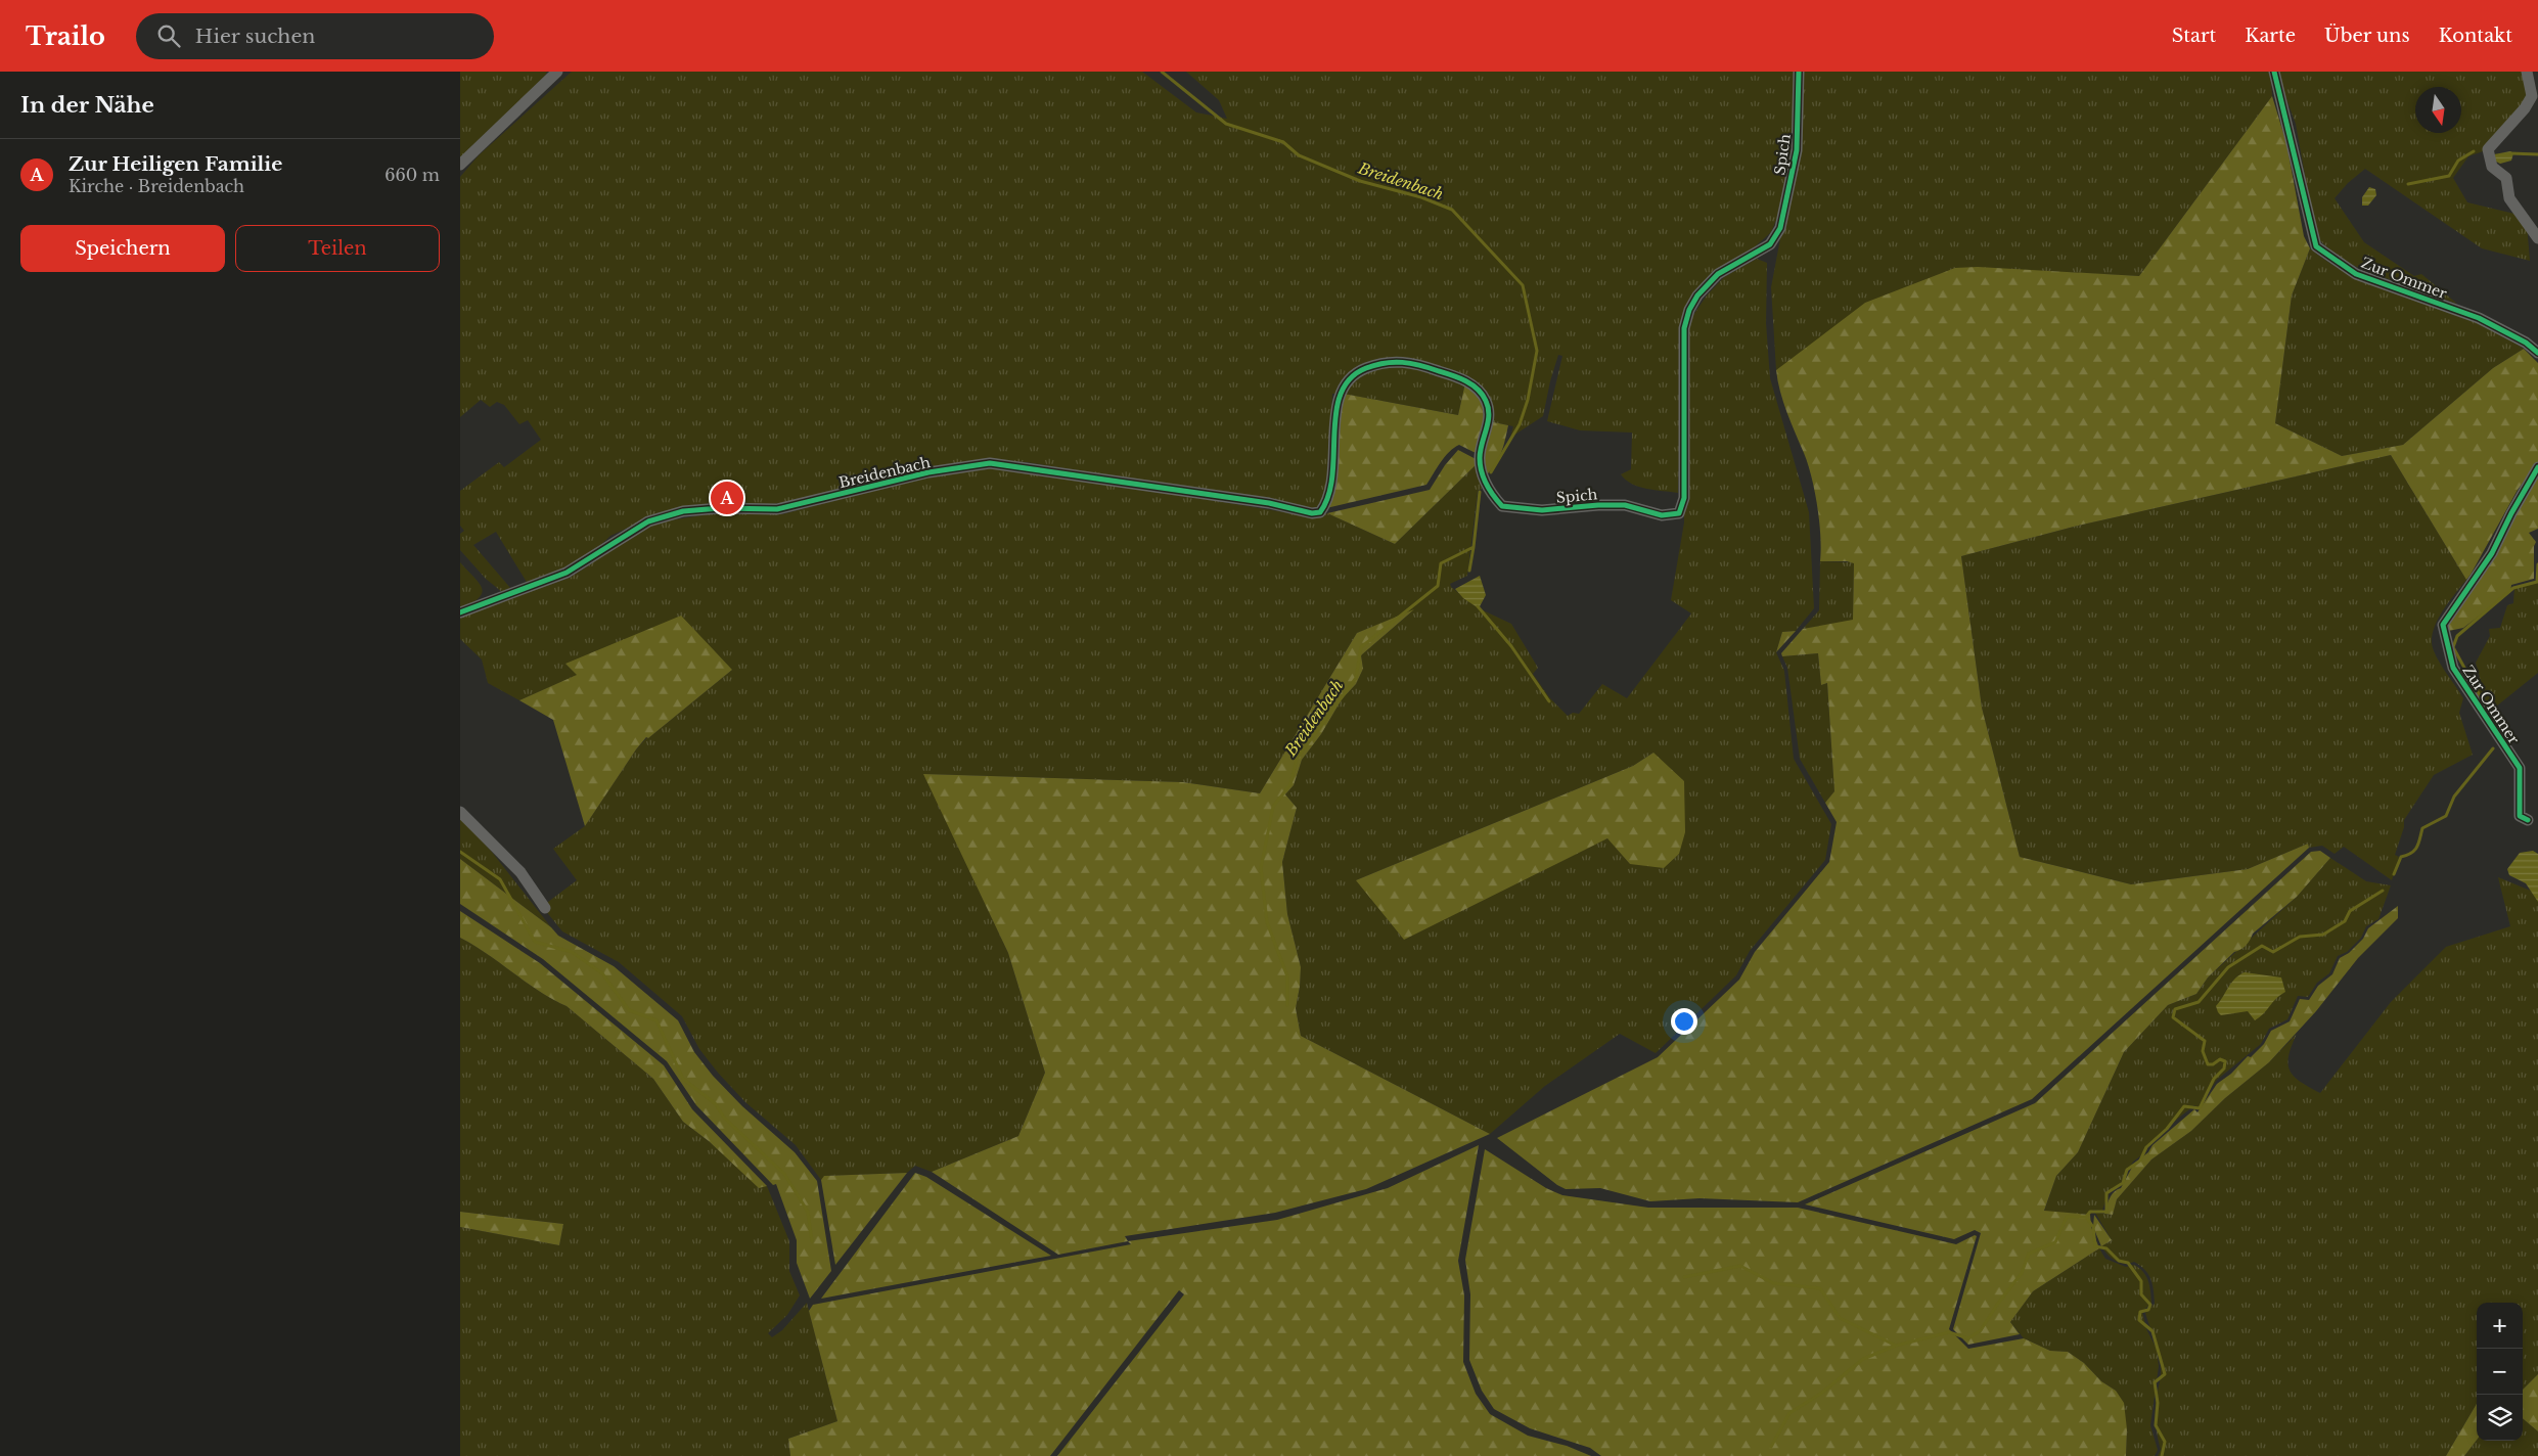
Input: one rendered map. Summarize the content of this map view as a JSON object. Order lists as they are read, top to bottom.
{
  "streets": {
    "street": ["Spich", "Zur Ommer", "Breidenbach"]
  },
  "crossings": [
    ["Spich", "Breidenbach"]
  ],
  "water": ["Breidenbach"],
  "north": "bottom",
  "page": {
    "header": "Trailo",
    "search": "Hier suchen",
    "nav": [
      "Start",
      "Karte",
      "Über uns",
      "Kontakt"
    ],
    "heading": "In der Nähe",
    "list": [
      {
        "mark": "A",
        "name": "Zur Heiligen Familie",
        "note": "Kirche · Breidenbach",
        "value": "660 m"
      }
    ],
    "buttons": ["Speichern", "Teilen"],
    "pins": "A",
    "map_buttons": ["+", "−"]
  }
}
